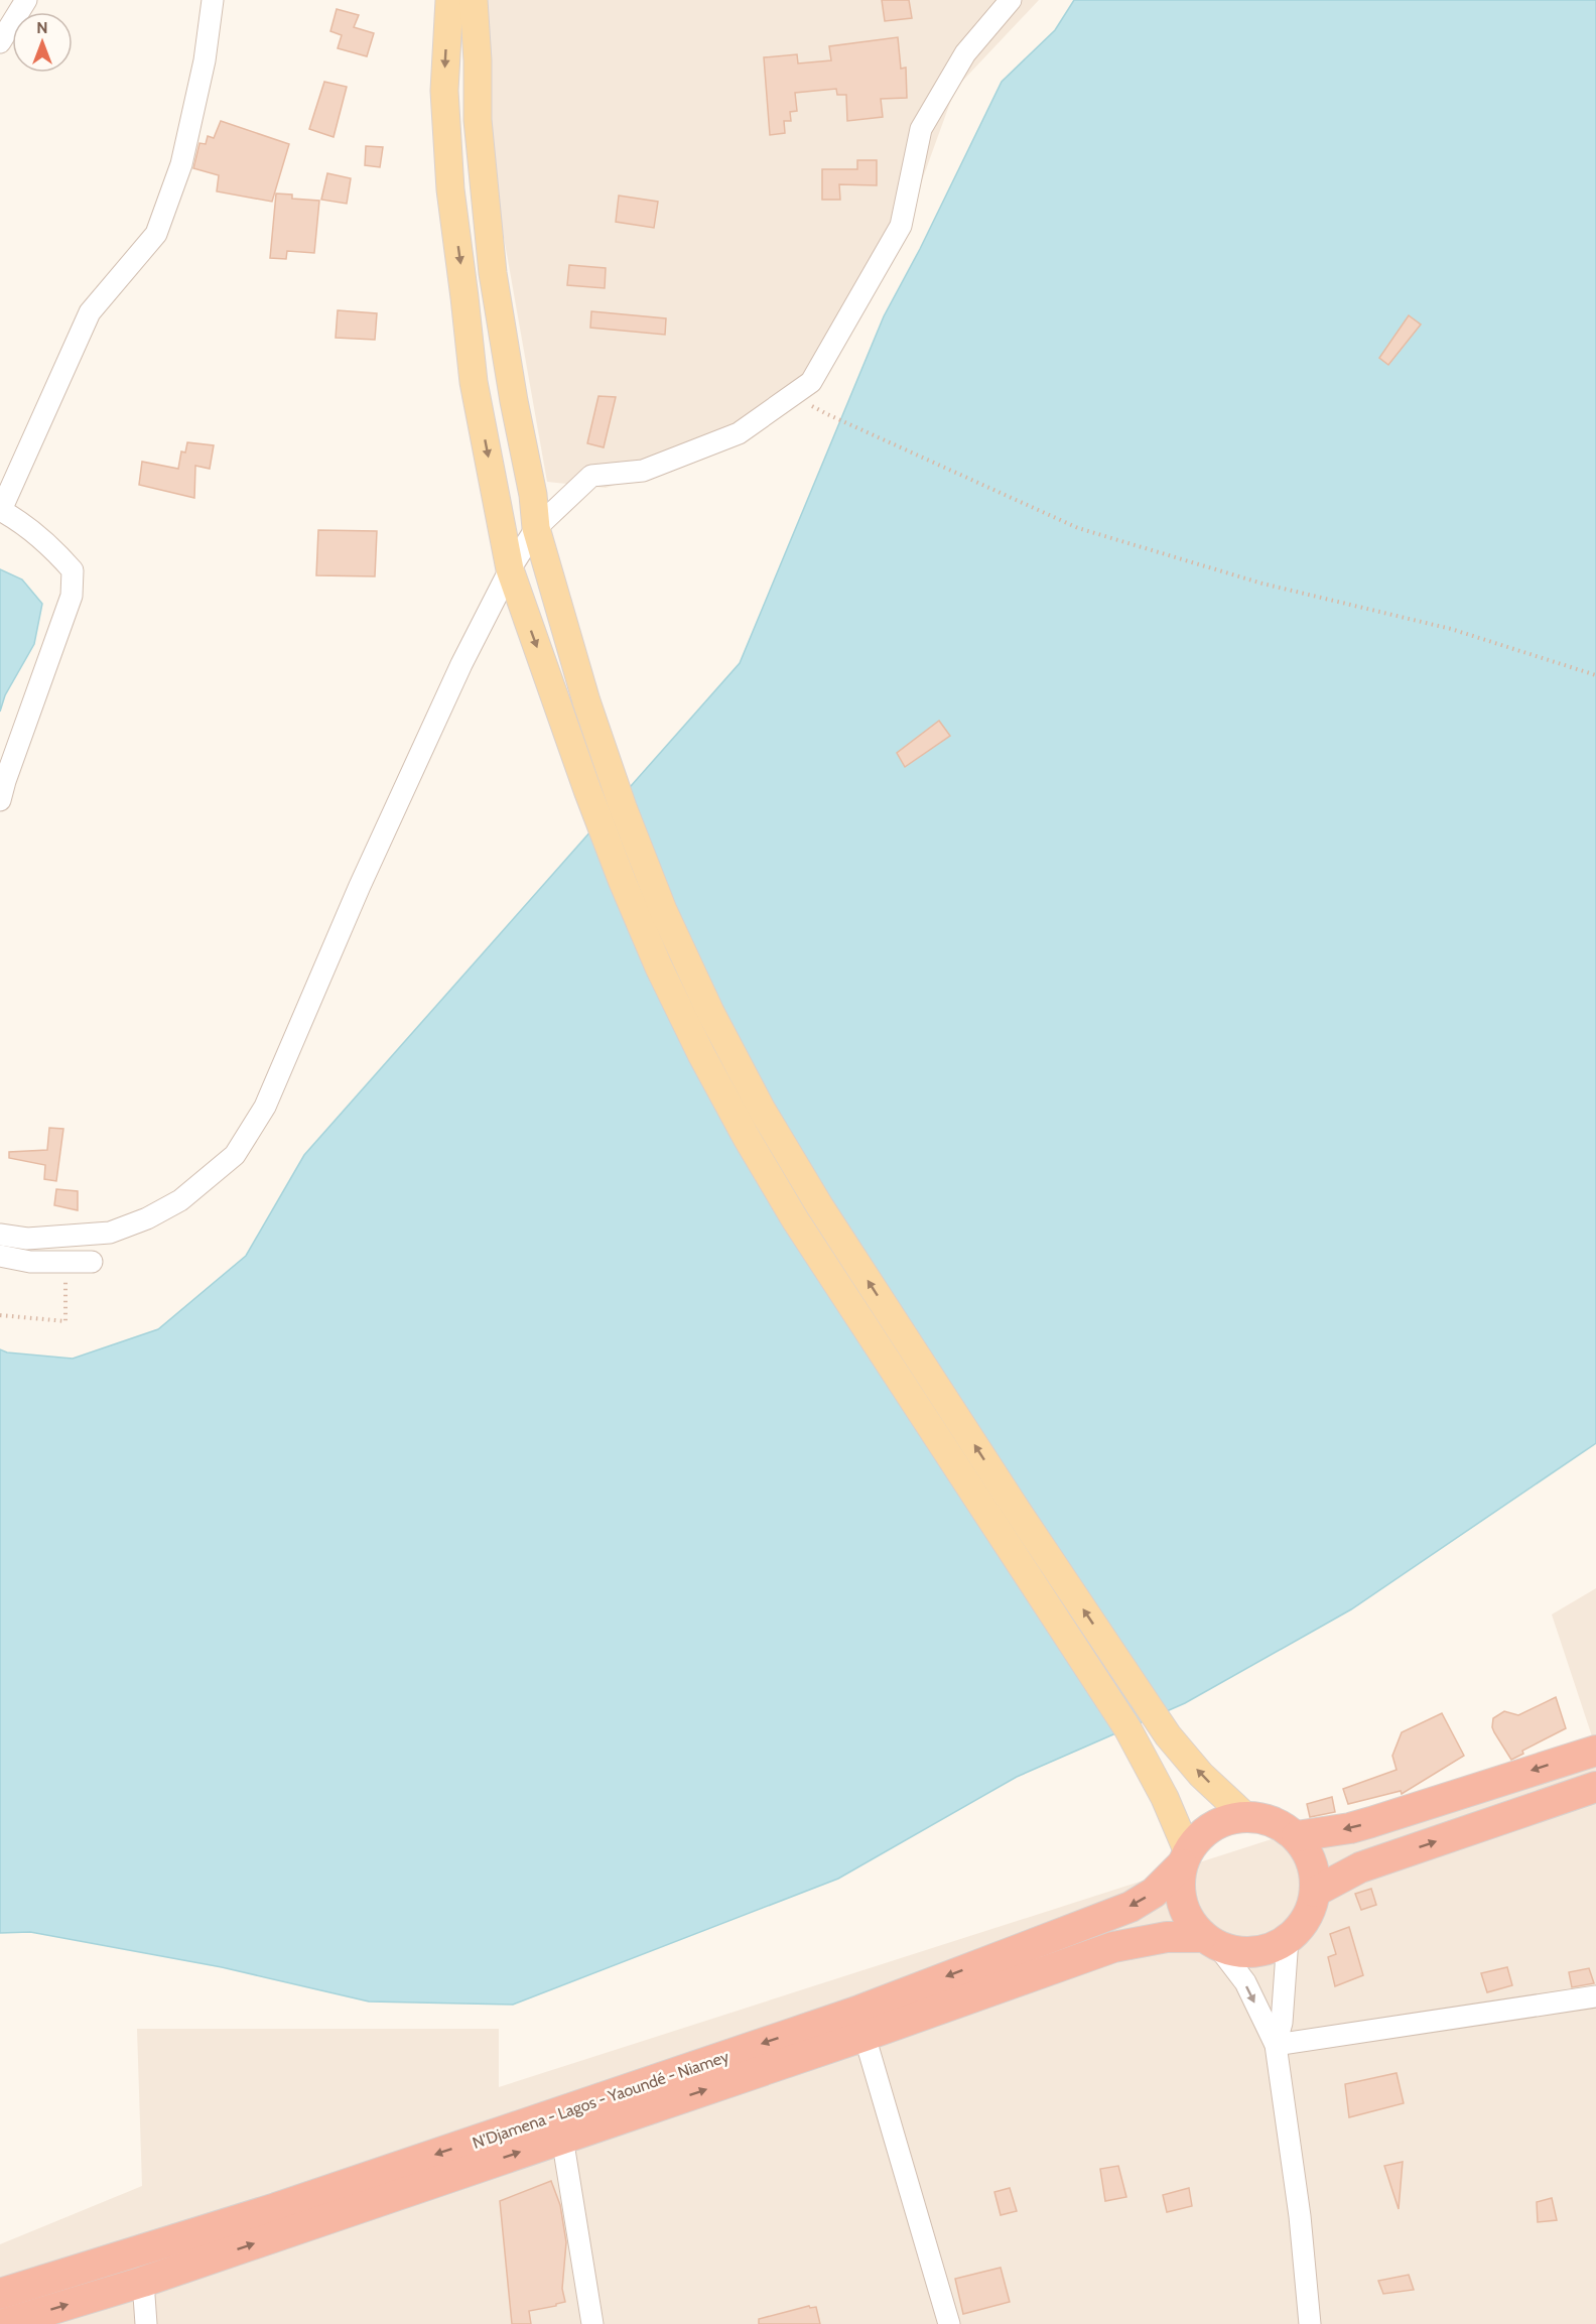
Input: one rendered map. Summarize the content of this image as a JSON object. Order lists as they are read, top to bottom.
{
  "streets": {
    "highway": ["N'Djamena - Lagos - Yaoundé - Niamey"]
  },
  "north": "top"
}
